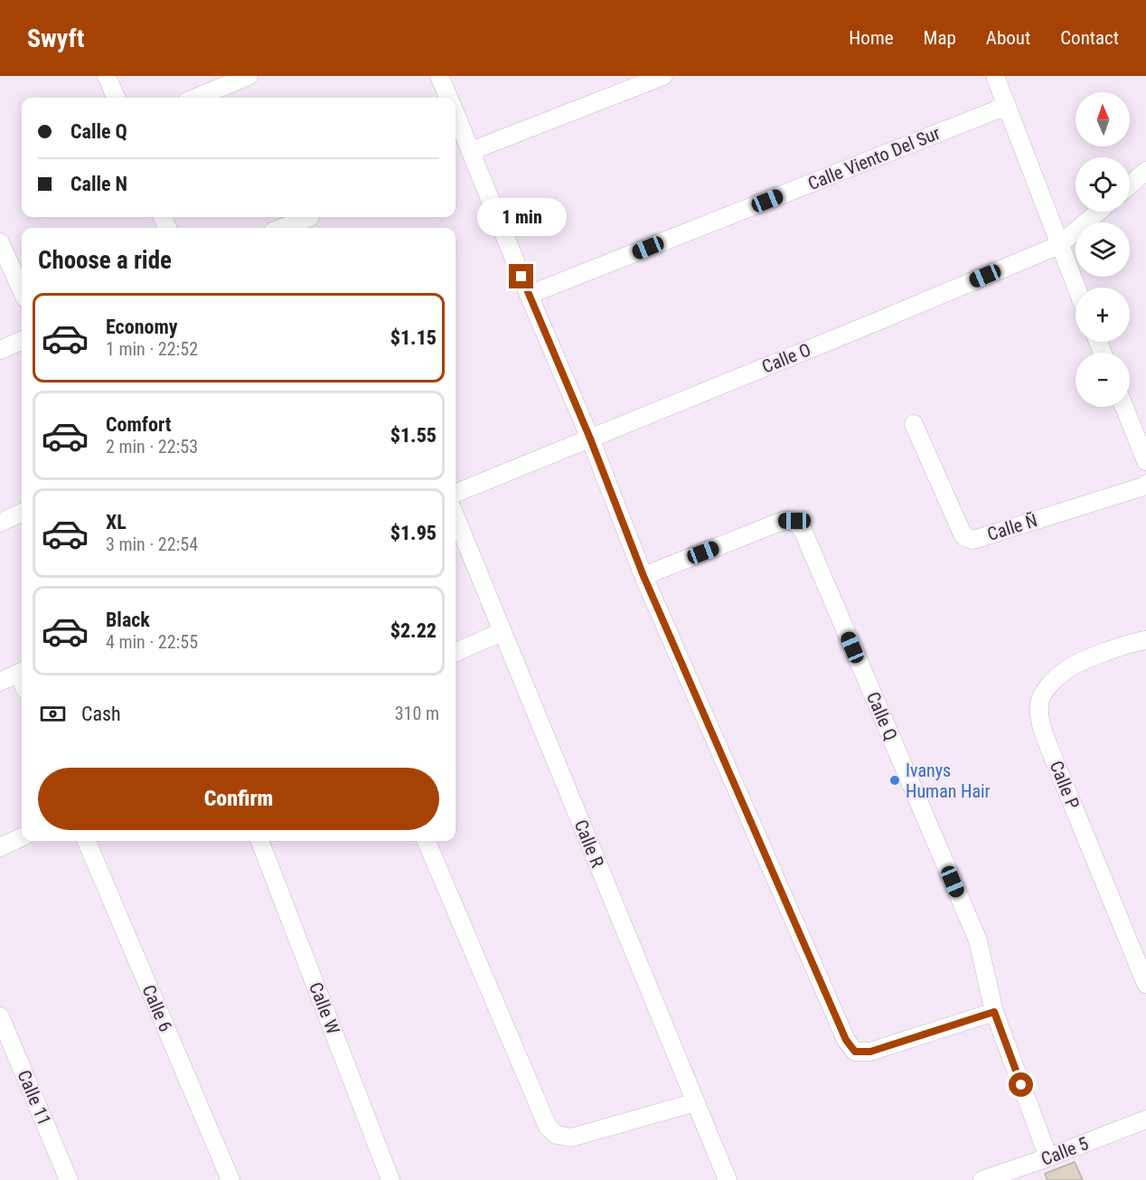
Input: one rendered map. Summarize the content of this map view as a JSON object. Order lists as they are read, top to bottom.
{
  "streets": {
    "street": [
      "Calle Viento Del Sur",
      "Calle O",
      "Calle Ñ",
      "Calle Q",
      "Calle P",
      "Calle R",
      "Calle 6",
      "Calle W",
      "Calle 11",
      "Calle 5"
    ]
  },
  "crossings": [
    ["Calle Q", "Calle 5"]
  ],
  "places": ["Ivanys Human Hair"],
  "north": "top",
  "page": {
    "header": "Swyft",
    "nav": [
      "Home",
      "Map",
      "About",
      "Contact"
    ],
    "map_buttons": ["+", "−"],
    "banner": ["Calle Q", "Calle N"],
    "bubble": "1 min",
    "heading": "Choose a ride",
    "list": [
      {
        "name": "Economy",
        "note": "1 min · 22:52",
        "value": "$1.15"
      },
      {
        "name": "Comfort",
        "note": "2 min · 22:53",
        "value": "$1.55"
      },
      {
        "name": "XL",
        "note": "3 min · 22:54",
        "value": "$1.95"
      },
      {
        "name": "Black",
        "note": "4 min · 22:55",
        "value": "$2.22"
      }
    ],
    "pay": ["Cash", "310 m"],
    "buttons": "Confirm"
  }
}
